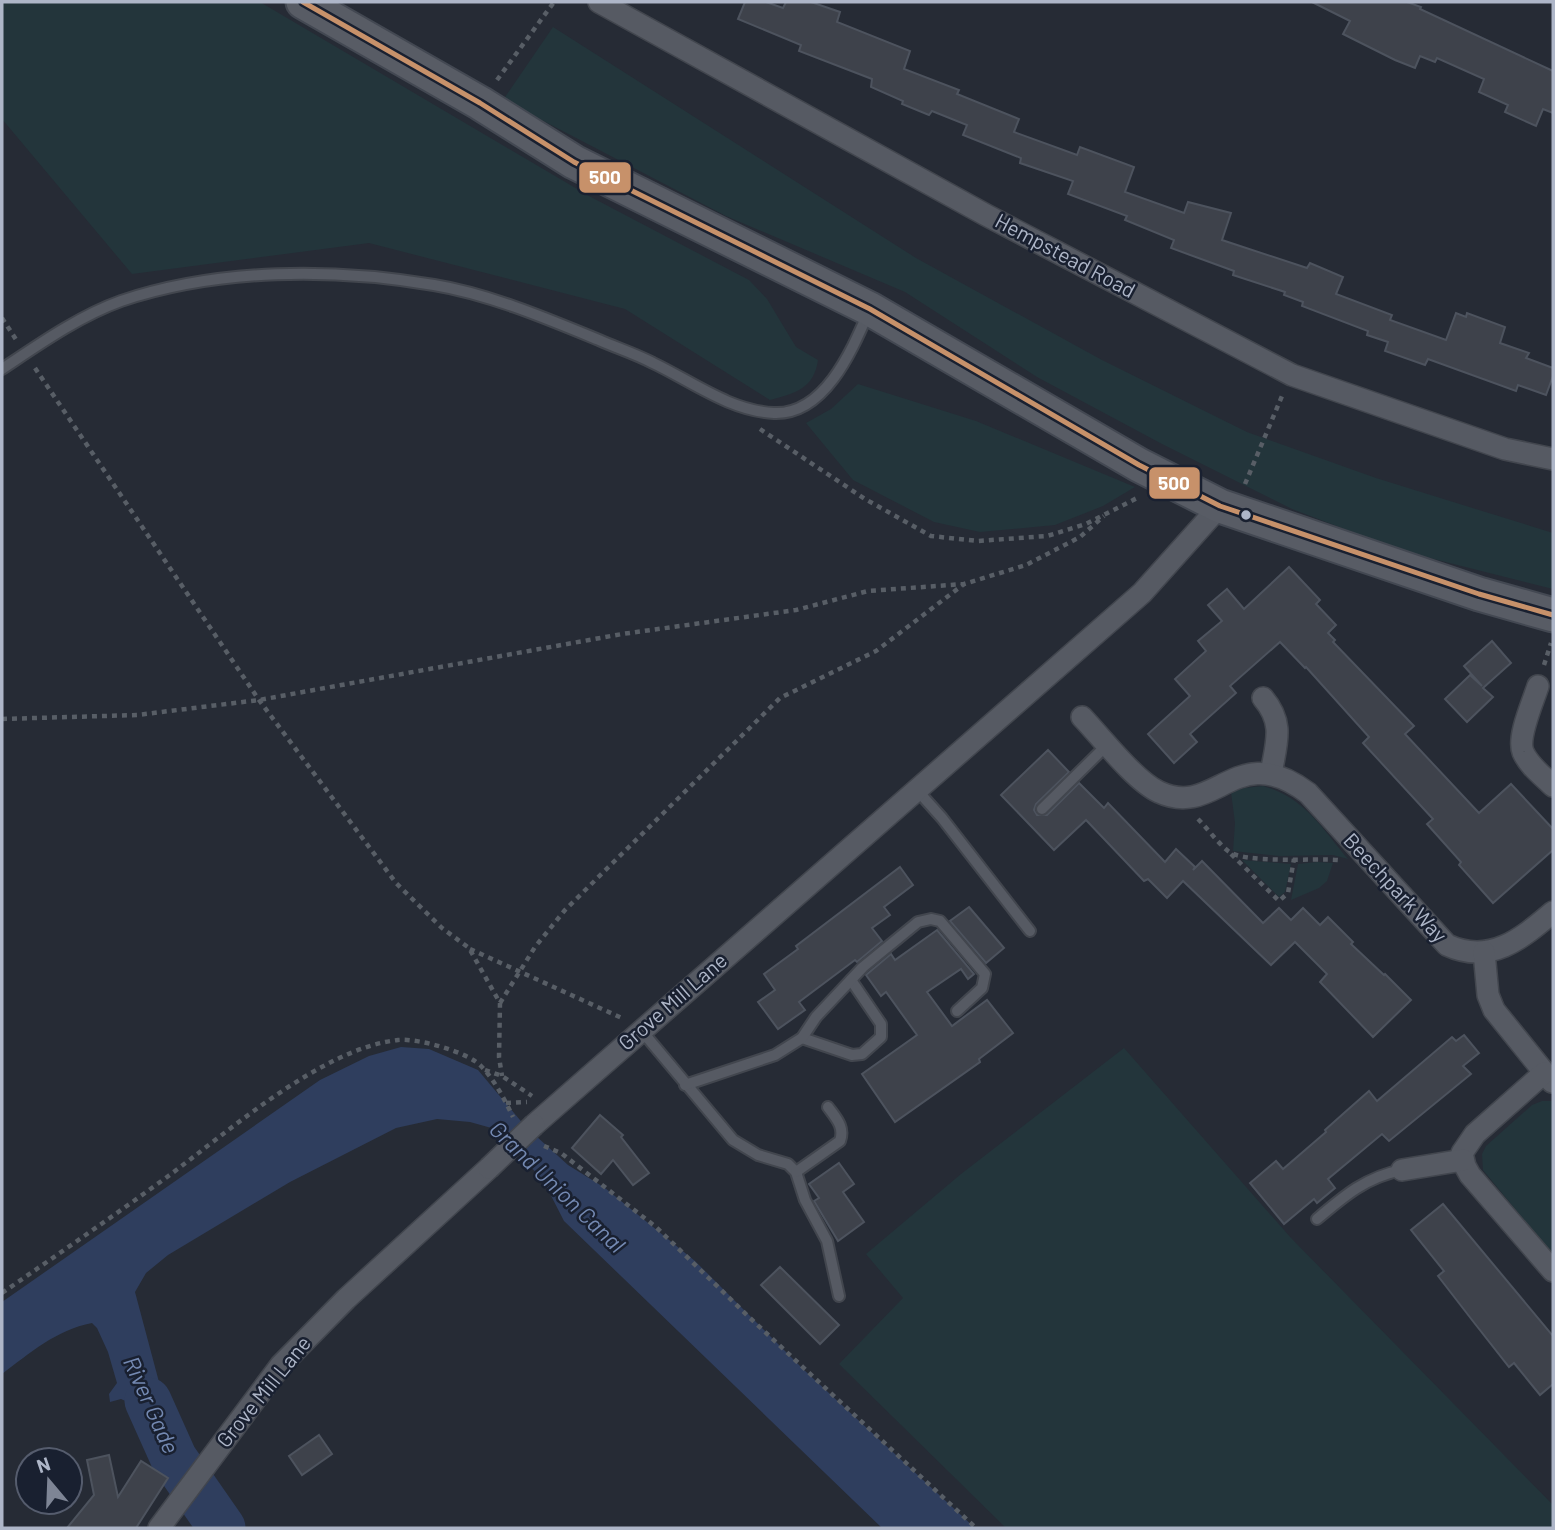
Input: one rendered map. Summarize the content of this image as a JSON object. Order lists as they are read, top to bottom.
{
  "streets": {
    "street": ["Hempstead Road", "Beechpark Way", "Grove Mill Lane"]
  },
  "water": ["Grand Union Canal", "River Gade"],
  "lines": ["transit line 500"],
  "north": "top"
}
